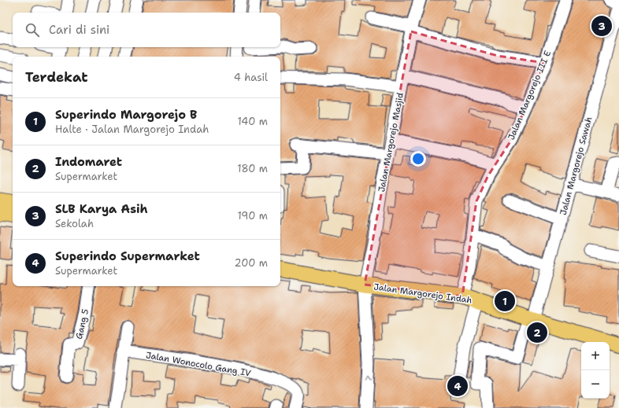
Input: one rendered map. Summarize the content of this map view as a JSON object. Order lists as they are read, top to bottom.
{
  "streets": {
    "main road": ["Jalan Margorejo Indah"],
    "street": [
      "Jalan Margorejo III E",
      "Jalan Margorejo Masjid",
      "Jalan Margorejo Sawah",
      "Gang 5",
      "Jalan Wonocolo Gang IV"
    ]
  },
  "crossings": [
    ["Jalan Margorejo III E", "Jalan Margorejo Indah"],
    ["Jalan Margorejo Masjid", "Jalan Margorejo Indah"],
    ["Jalan Margorejo Sawah", "Jalan Margorejo Indah"]
  ],
  "page": {
    "search": "Cari di sini",
    "pins": [
      "3",
      "1",
      "2",
      "4"
    ],
    "heading": ["Terdekat", "4 hasil"],
    "list": [
      {
        "mark": "1",
        "name": "Superindo Margorejo B",
        "note": "Halte · Jalan Margorejo Indah",
        "value": "140 m"
      },
      {
        "mark": "2",
        "name": "Indomaret",
        "note": "Supermarket",
        "value": "180 m"
      },
      {
        "mark": "3",
        "name": "SLB Karya Asih",
        "note": "Sekolah",
        "value": "190 m"
      },
      {
        "mark": "4",
        "name": "Superindo Supermarket",
        "note": "Supermarket",
        "value": "200 m"
      }
    ],
    "map_buttons": ["+", "−"]
  }
}
